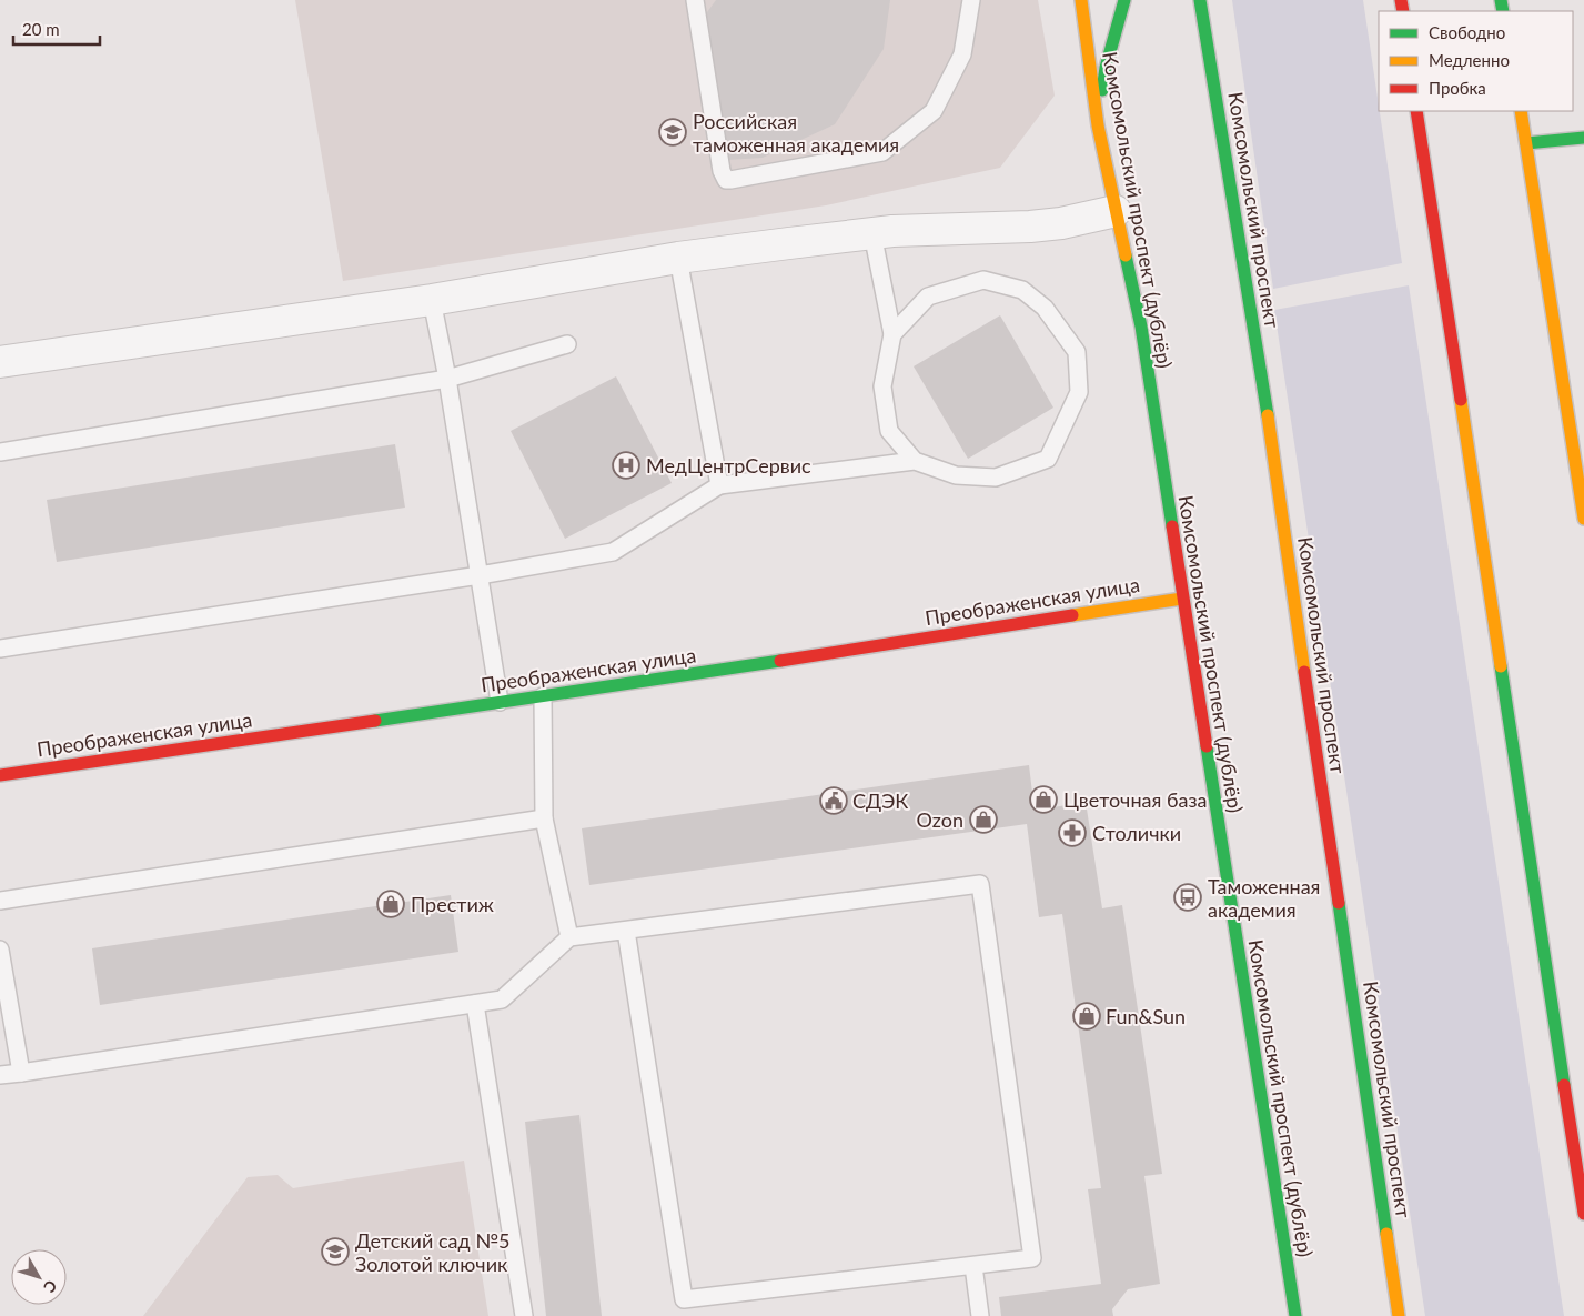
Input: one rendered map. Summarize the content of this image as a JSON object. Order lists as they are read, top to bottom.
{
  "streets": {
    "main road": ["Комсомольский проспект (дублёр)", "Комсомольский проспект", "Преображенская улица"]
  },
  "crossings": [
    ["Комсомольский проспект (дублёр)", "Преображенская улица"]
  ],
  "places": {
    "school or university": ["Российская таможенная академия", "Детский сад №5 Золотой ключик"],
    "hospital": ["МедЦентрСервис"],
    "shop": [
      "Цветочная база",
      "Ozon",
      "Престиж",
      "Fun&Sun"
    ],
    "public building": ["СДЭК"],
    "pharmacy": ["Столички"],
    "bus stop": ["Таможенная академия"]
  },
  "legend": ["Свободно", "Медленно", "Пробка"],
  "scale_bar": "20 m",
  "north": "bottom right"
}
